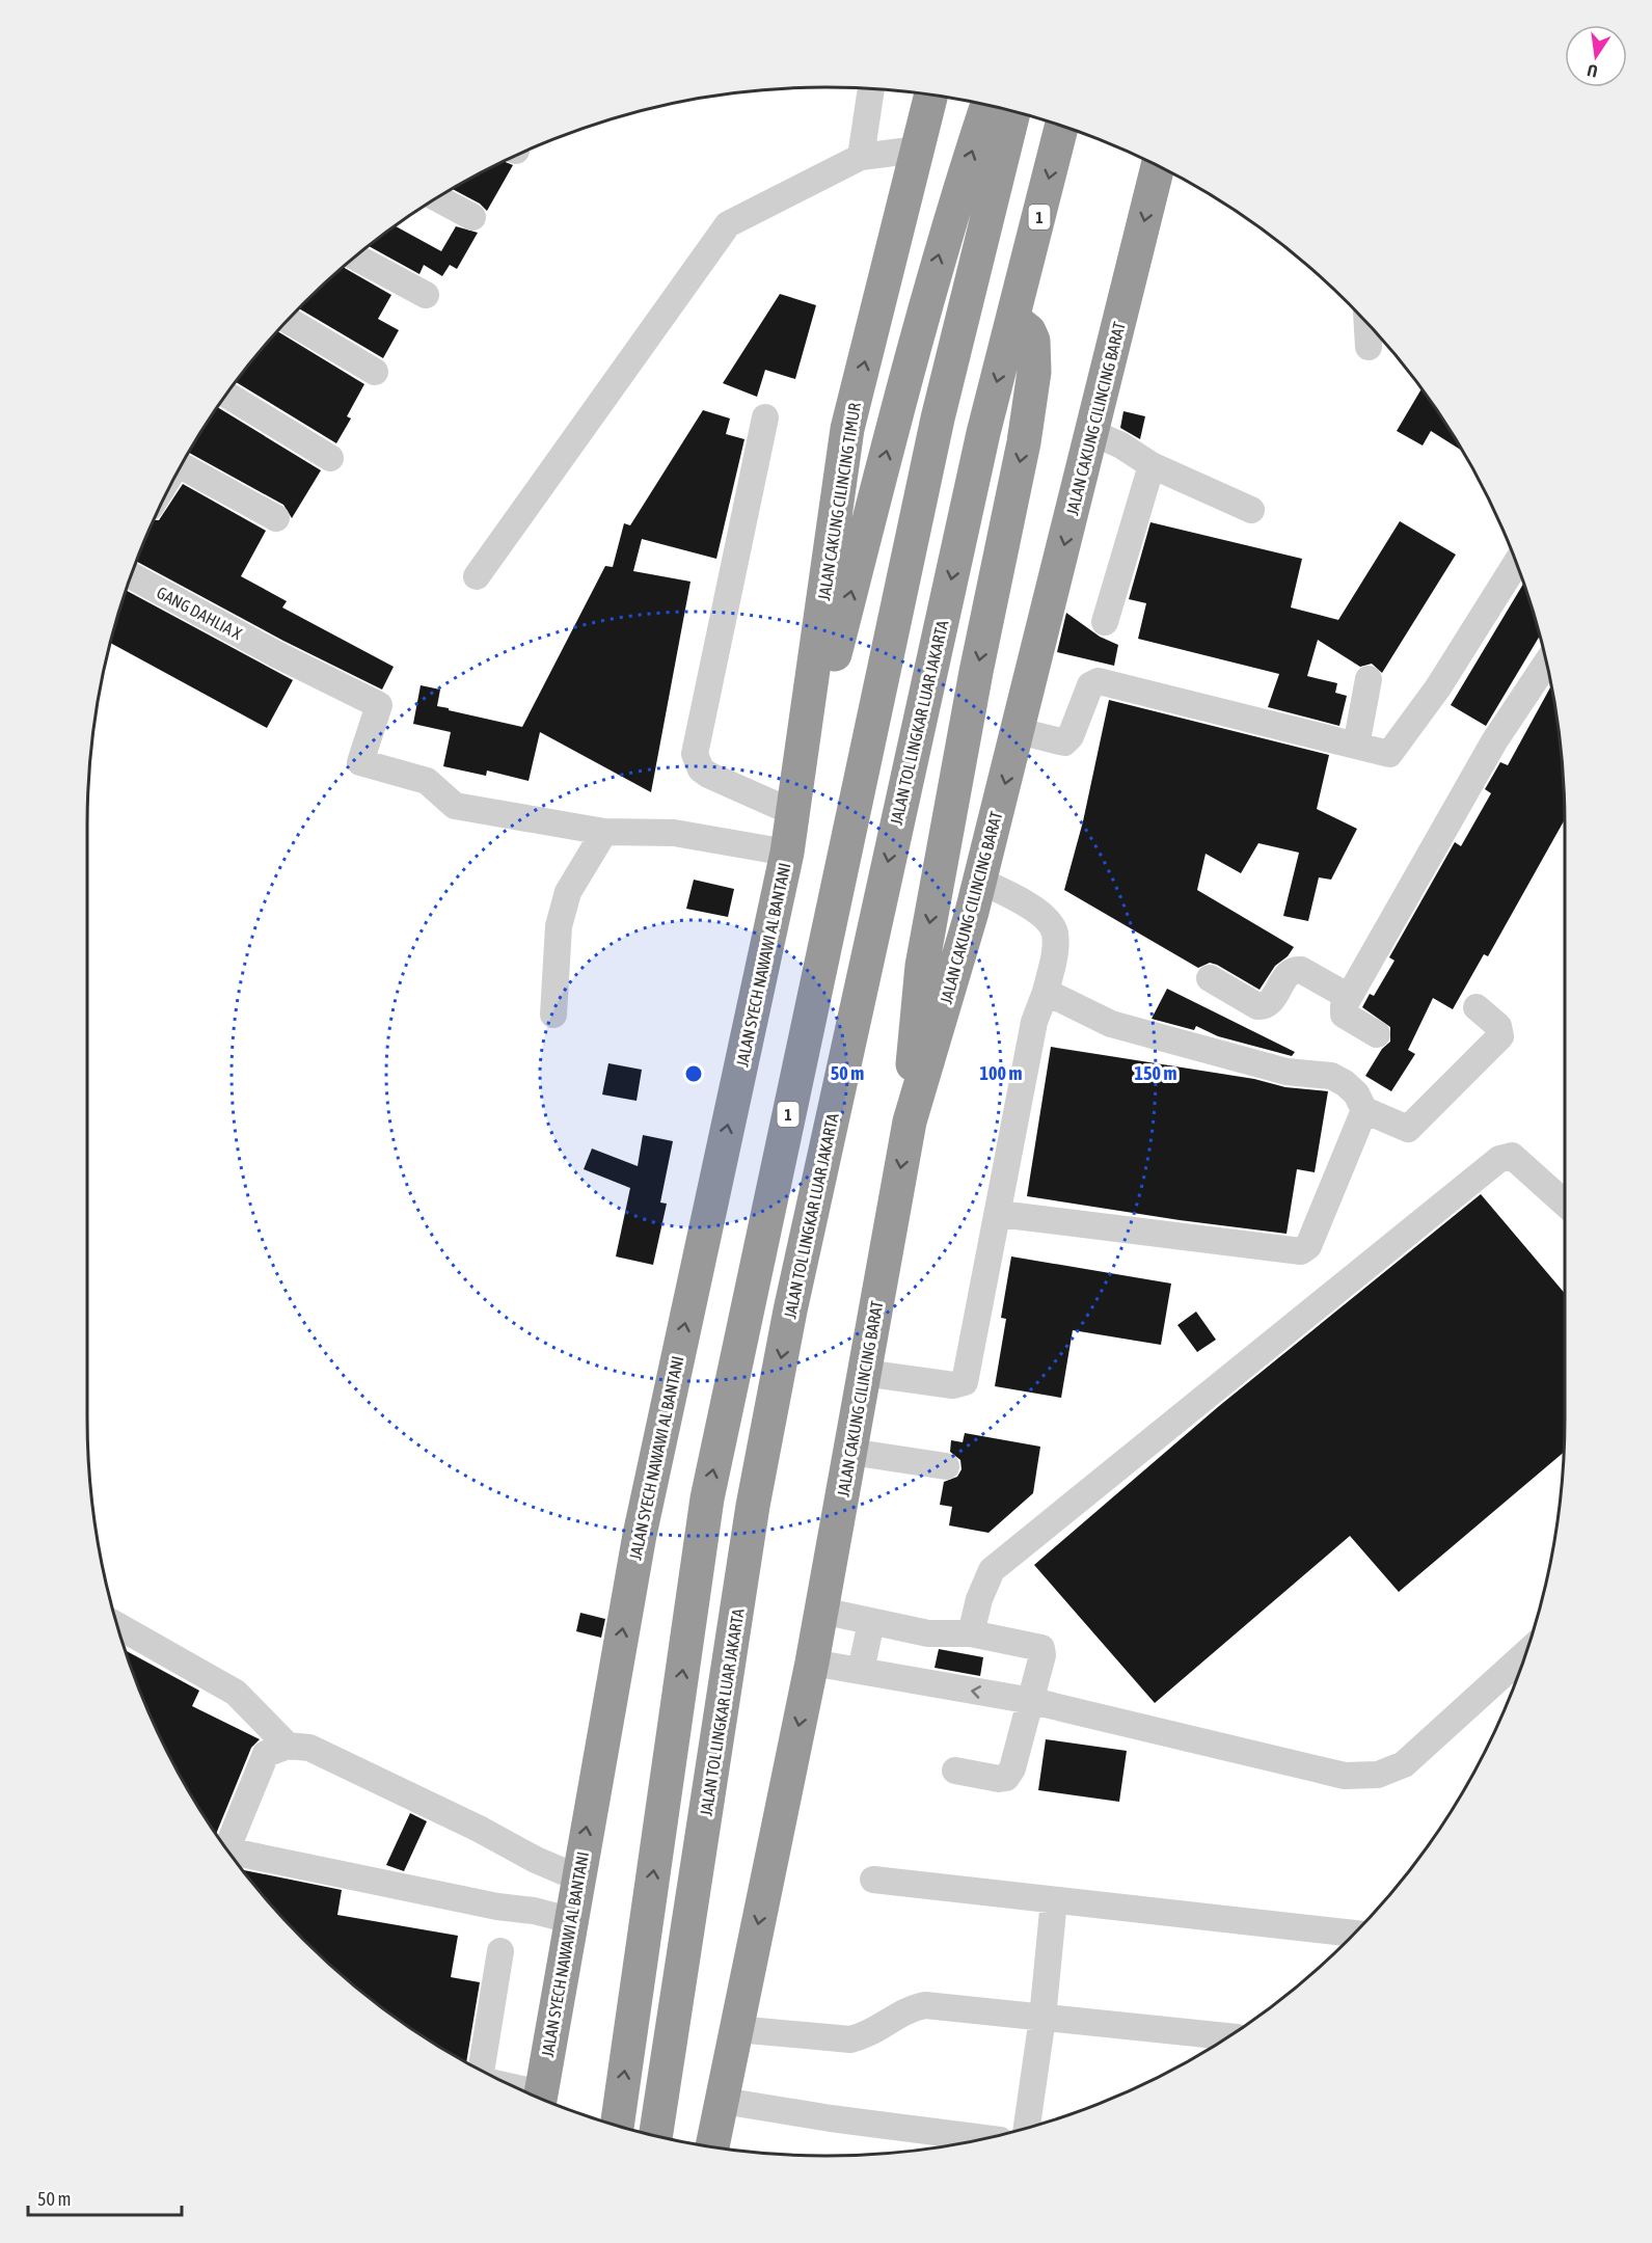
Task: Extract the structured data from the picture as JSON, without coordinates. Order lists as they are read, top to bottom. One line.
{"streets":{"highway":["1","JALAN CAKUNG CILINCING BARAT","JALAN CAKUNG CILINCING TIMUR","JALAN TOL LINGKAR LUAR JAKARTA","JALAN SYECH NAWAWI AL BANTANI"],"street":["GANG DAHLIA X"]},"crossings":[["JALAN CAKUNG CILINCING TIMUR","JALAN SYECH NAWAWI AL BANTANI"]],"scale_bar":"50 m","north":"bottom","rings":["50 m","100 m","150 m"]}
